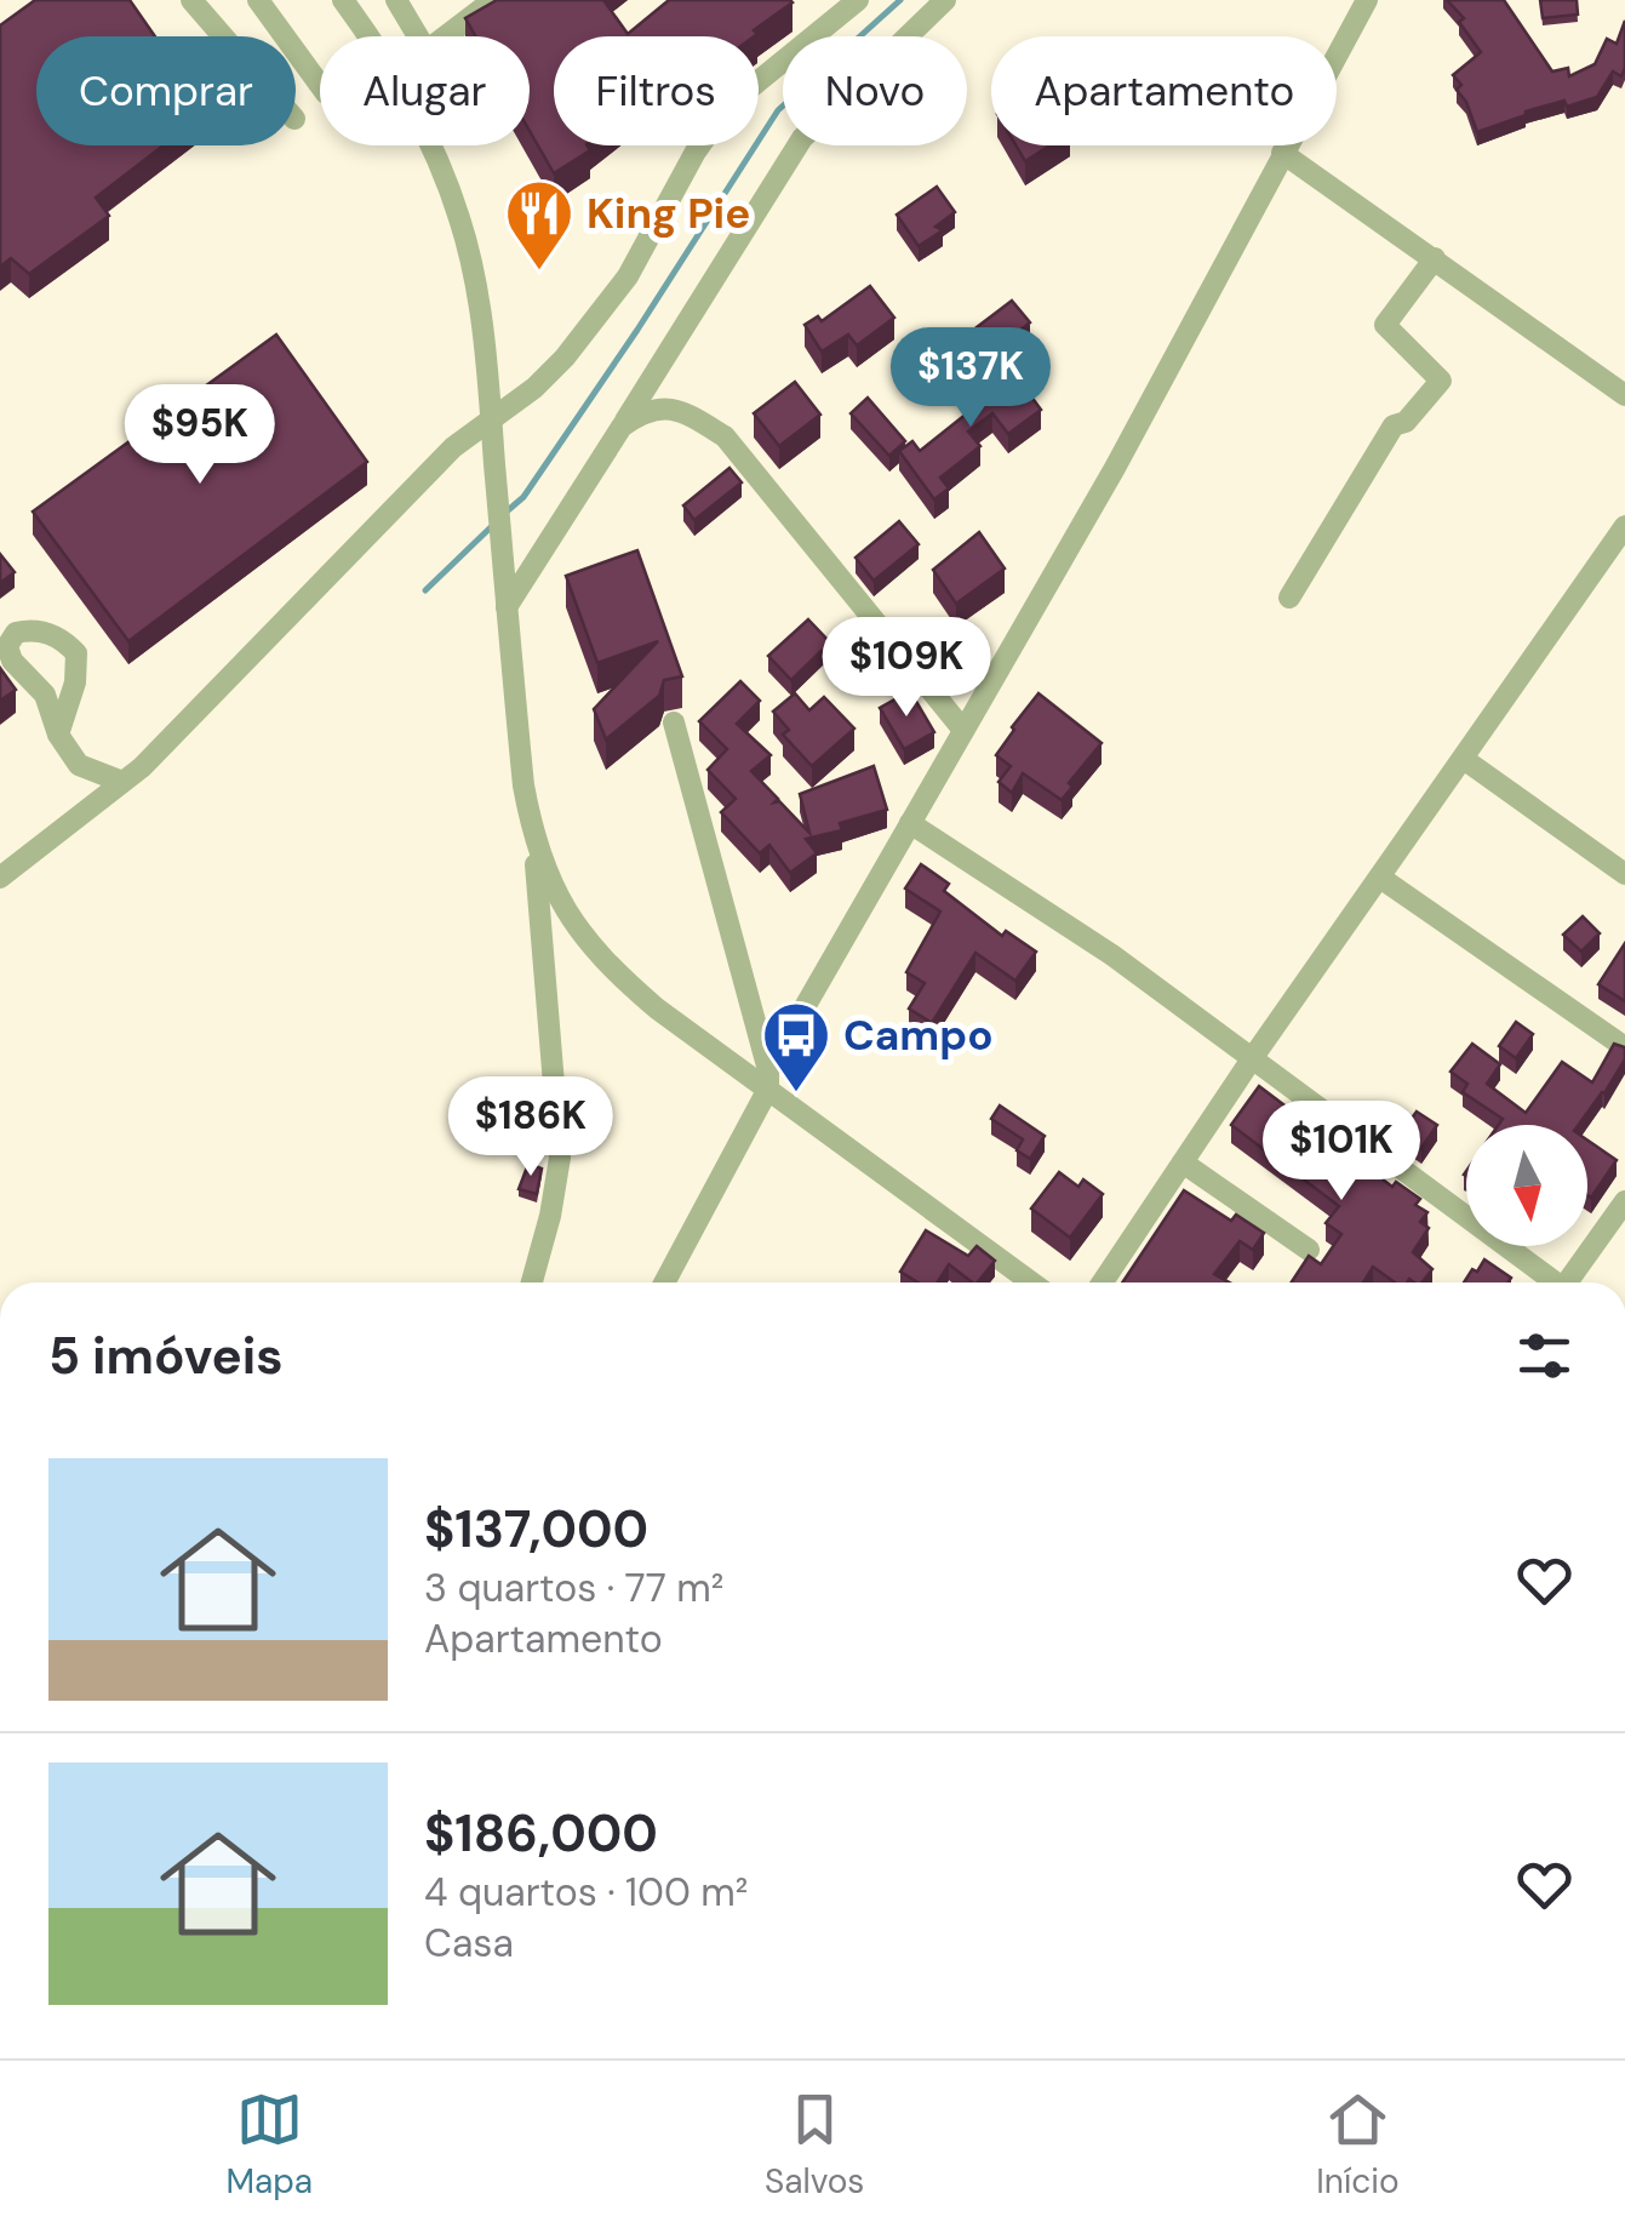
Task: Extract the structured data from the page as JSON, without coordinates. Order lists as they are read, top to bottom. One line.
{"places":{"restaurant":["King Pie"],"bus stop":["Campo"]},"north":"bottom","page":{"chip":["Comprar","Alugar","Filtros","Novo","Apartamento"],"price":["$137K","$95K","$109K","$186K","$101K"],"heading":"5 imóveis","list":[{"name":"$137,000","note":"3 quartos · 77 m² · Apartamento"},{"name":"$186,000","note":"4 quartos · 100 m² · Casa"}],"tabs":["Mapa","Salvos","Início"]}}
